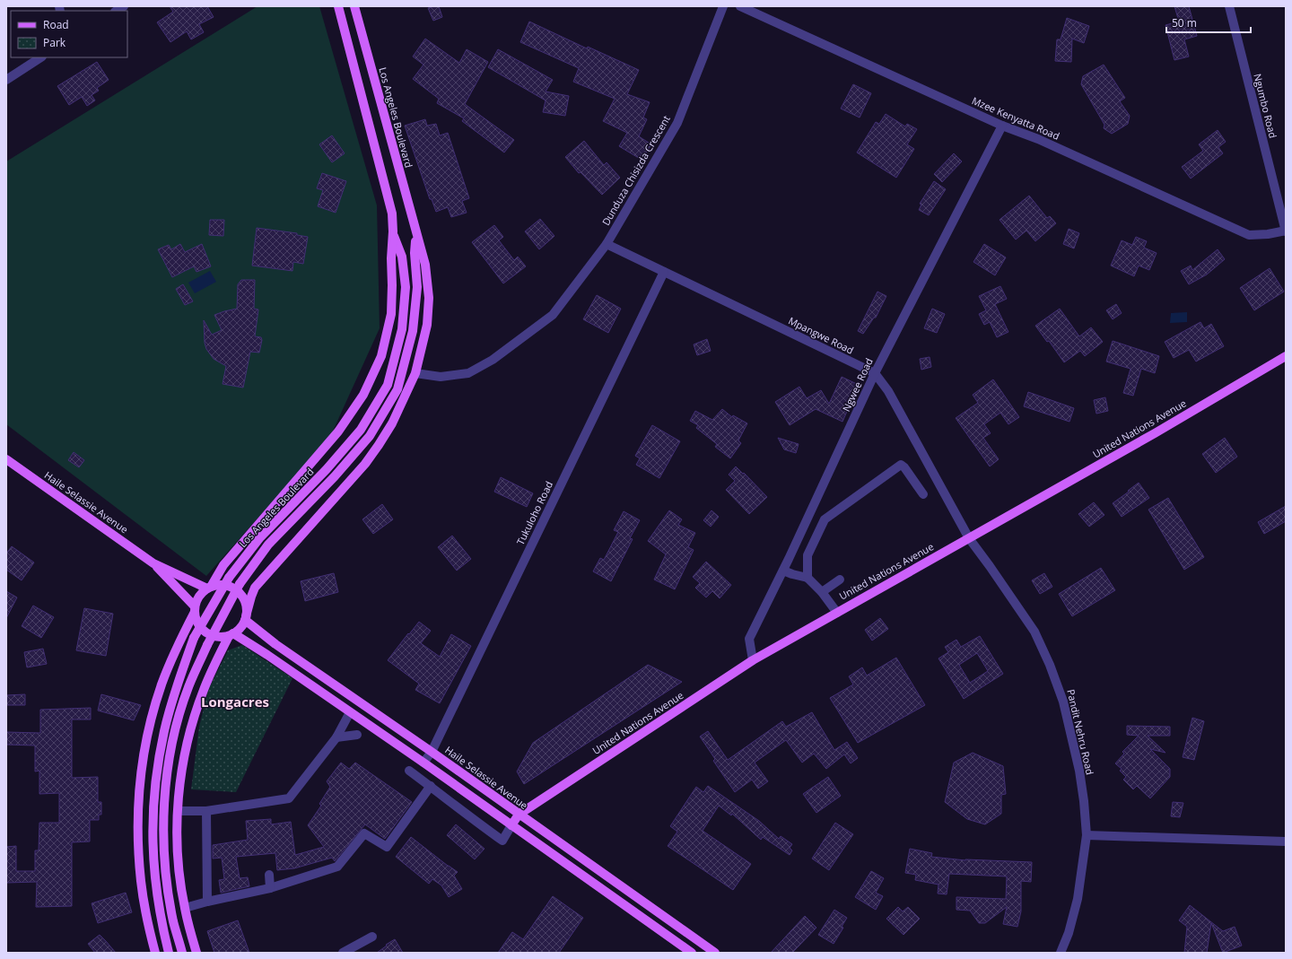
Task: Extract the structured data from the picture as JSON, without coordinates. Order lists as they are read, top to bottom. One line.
{"streets":{"main road":["Los Angeles Boulevard","United Nations Avenue","Haile Selassie Avenue"],"street":["Ngumbo Road","Mzee Kenyatta Road","Dunduza Chisizda Crescent","Mpangwe Road","Ngwee Road","Tukuloho Road","Pandit Nehru Road"]},"crossings":[["Ngumbo Road","Mzee Kenyatta Road"],["Los Angeles Boulevard","Dunduza Chisizda Crescent"],["Los Angeles Boulevard","Haile Selassie Avenue"],["Mzee Kenyatta Road","Ngwee Road"],["Dunduza Chisizda Crescent","Mpangwe Road"],["Mpangwe Road","Ngwee Road"],["Mpangwe Road","United Nations Avenue"],["Mpangwe Road","Tukuloho Road"],["Mpangwe Road","Pandit Nehru Road"],["Ngwee Road","United Nations Avenue"],["United Nations Avenue","Haile Selassie Avenue"],["United Nations Avenue","Pandit Nehru Road"],["Haile Selassie Avenue","Tukuloho Road"]],"districts":["Longacres"],"legend":["Road","Park"],"scale_bar":"50 m"}
